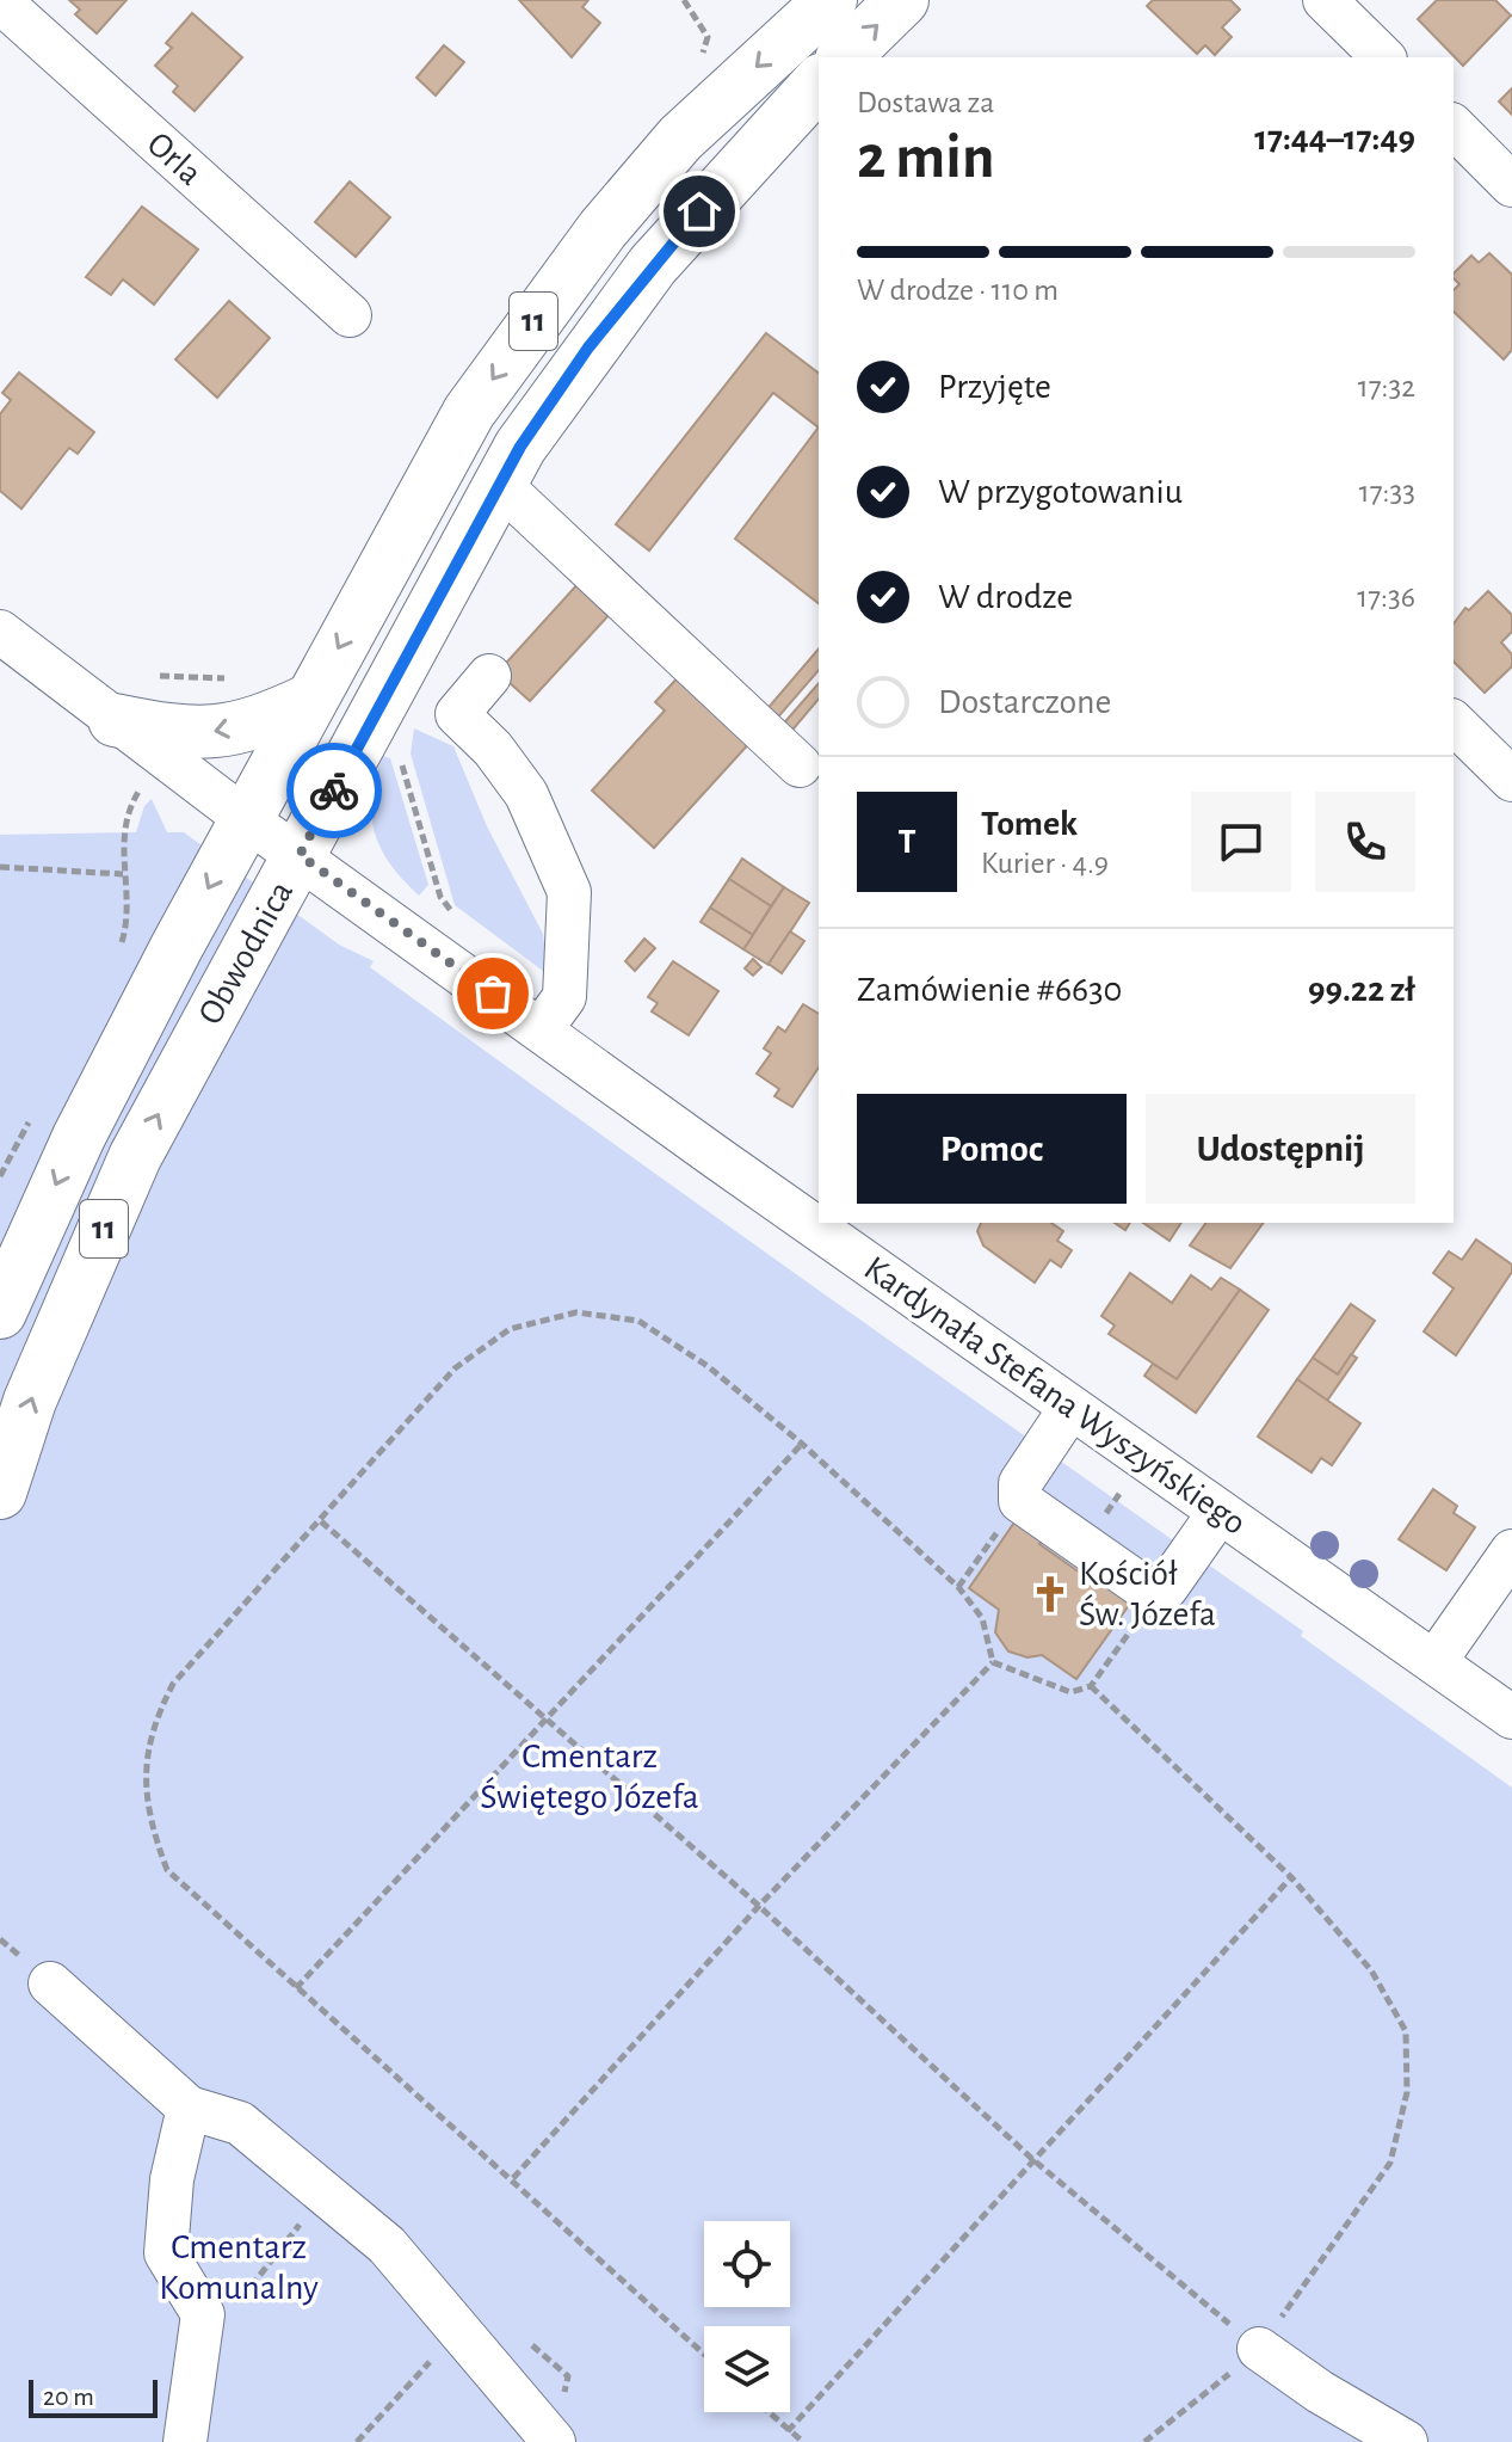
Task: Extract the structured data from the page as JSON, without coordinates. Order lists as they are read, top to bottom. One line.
{"streets":{"highway":["11","Obwodnica"],"street":["Orla","Kardynała Stefana Wyszyńskiego"]},"crossings":[["Obwodnica","Kardynała Stefana Wyszyńskiego"]],"parks":["Cmentarz Świętego Józefa","Cmentarz Komunalny"],"places":{"church":["Kościół Św. Józefa"]},"scale_bar":"20 m","page":{"heading":["2 min","Dostawa za","17:44–17:49"],"panel":["Tomek","Kurier · 4.9","Zamówienie #6630","99.22 zł"],"bar":"W drodze · 110 m","list":[["Przyjęte","17:32"],["W przygotowaniu","17:33"],["W drodze","17:36"],"Dostarczone"],"round":"T","buttons":["Pomoc","Udostępnij"],"scale":"20 m"}}
